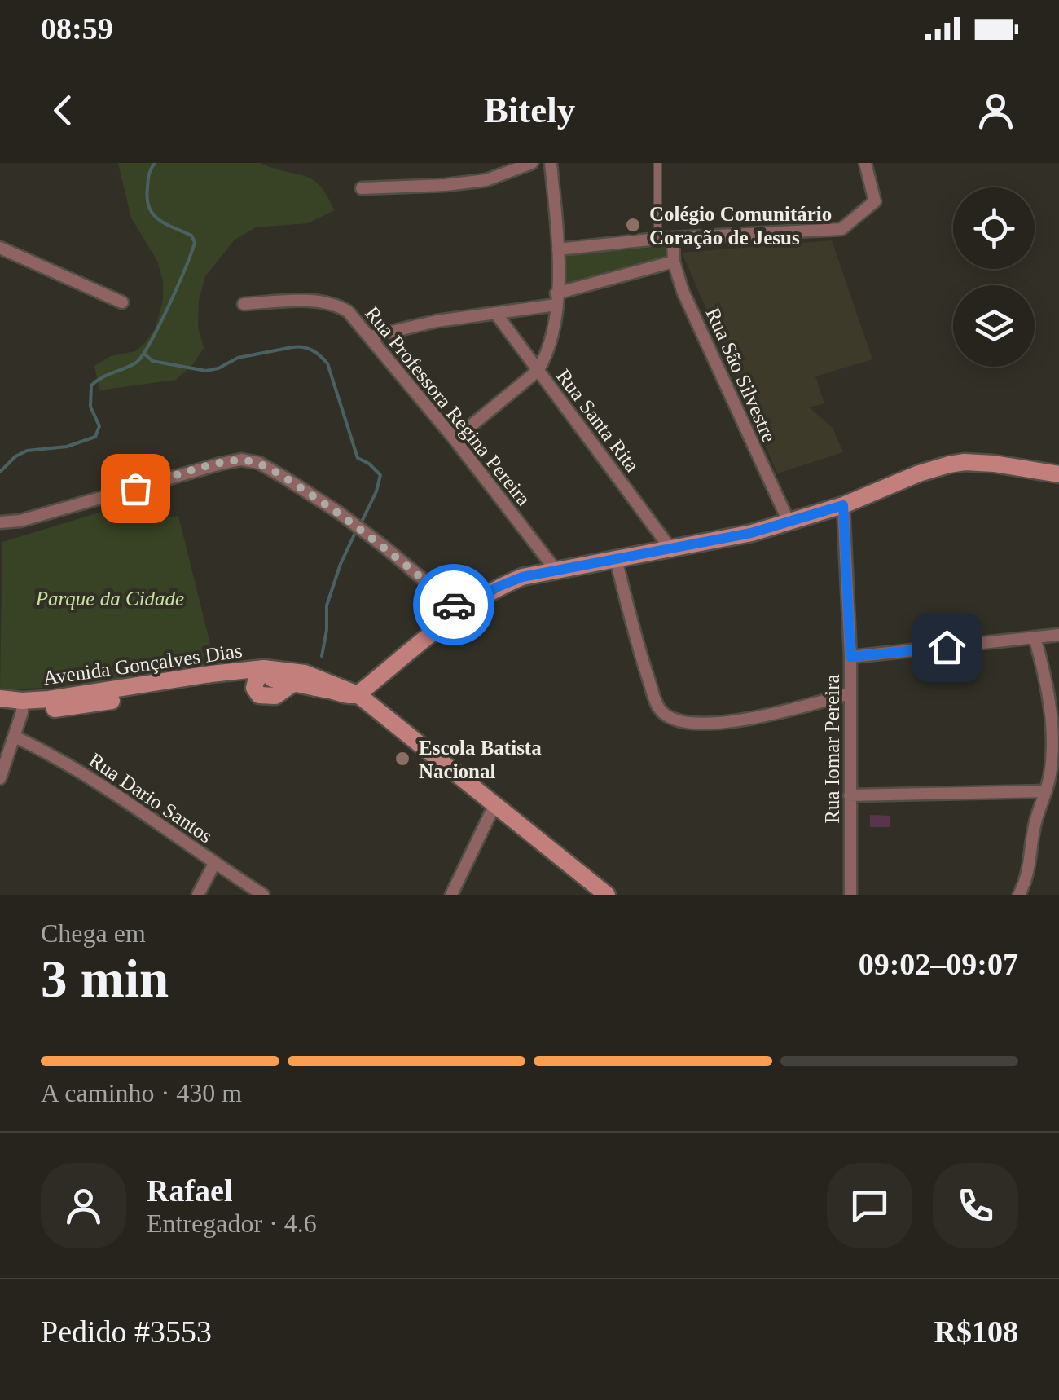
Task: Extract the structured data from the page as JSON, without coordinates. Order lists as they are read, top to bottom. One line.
{"streets":{"main road":["Avenida Gonçalves Dias"],"street":["Rua São Silvestre","Rua Professora Regina Pereira","Rua Santa Rita","Rua Iomar Pereira","Rua Dario Santos"]},"parks":["Parque da Cidade"],"places":["Colégio Comunitário Coração de Jesus","Escola Batista Nacional"],"page":{"status":"08:59","header":"Bitely","heading":["3 min","Chega em","09:02–09:07"],"panel":["Rafael","Entregador · 4.6","Pedido #3553","R$108"],"bar":"A caminho · 430 m"}}
